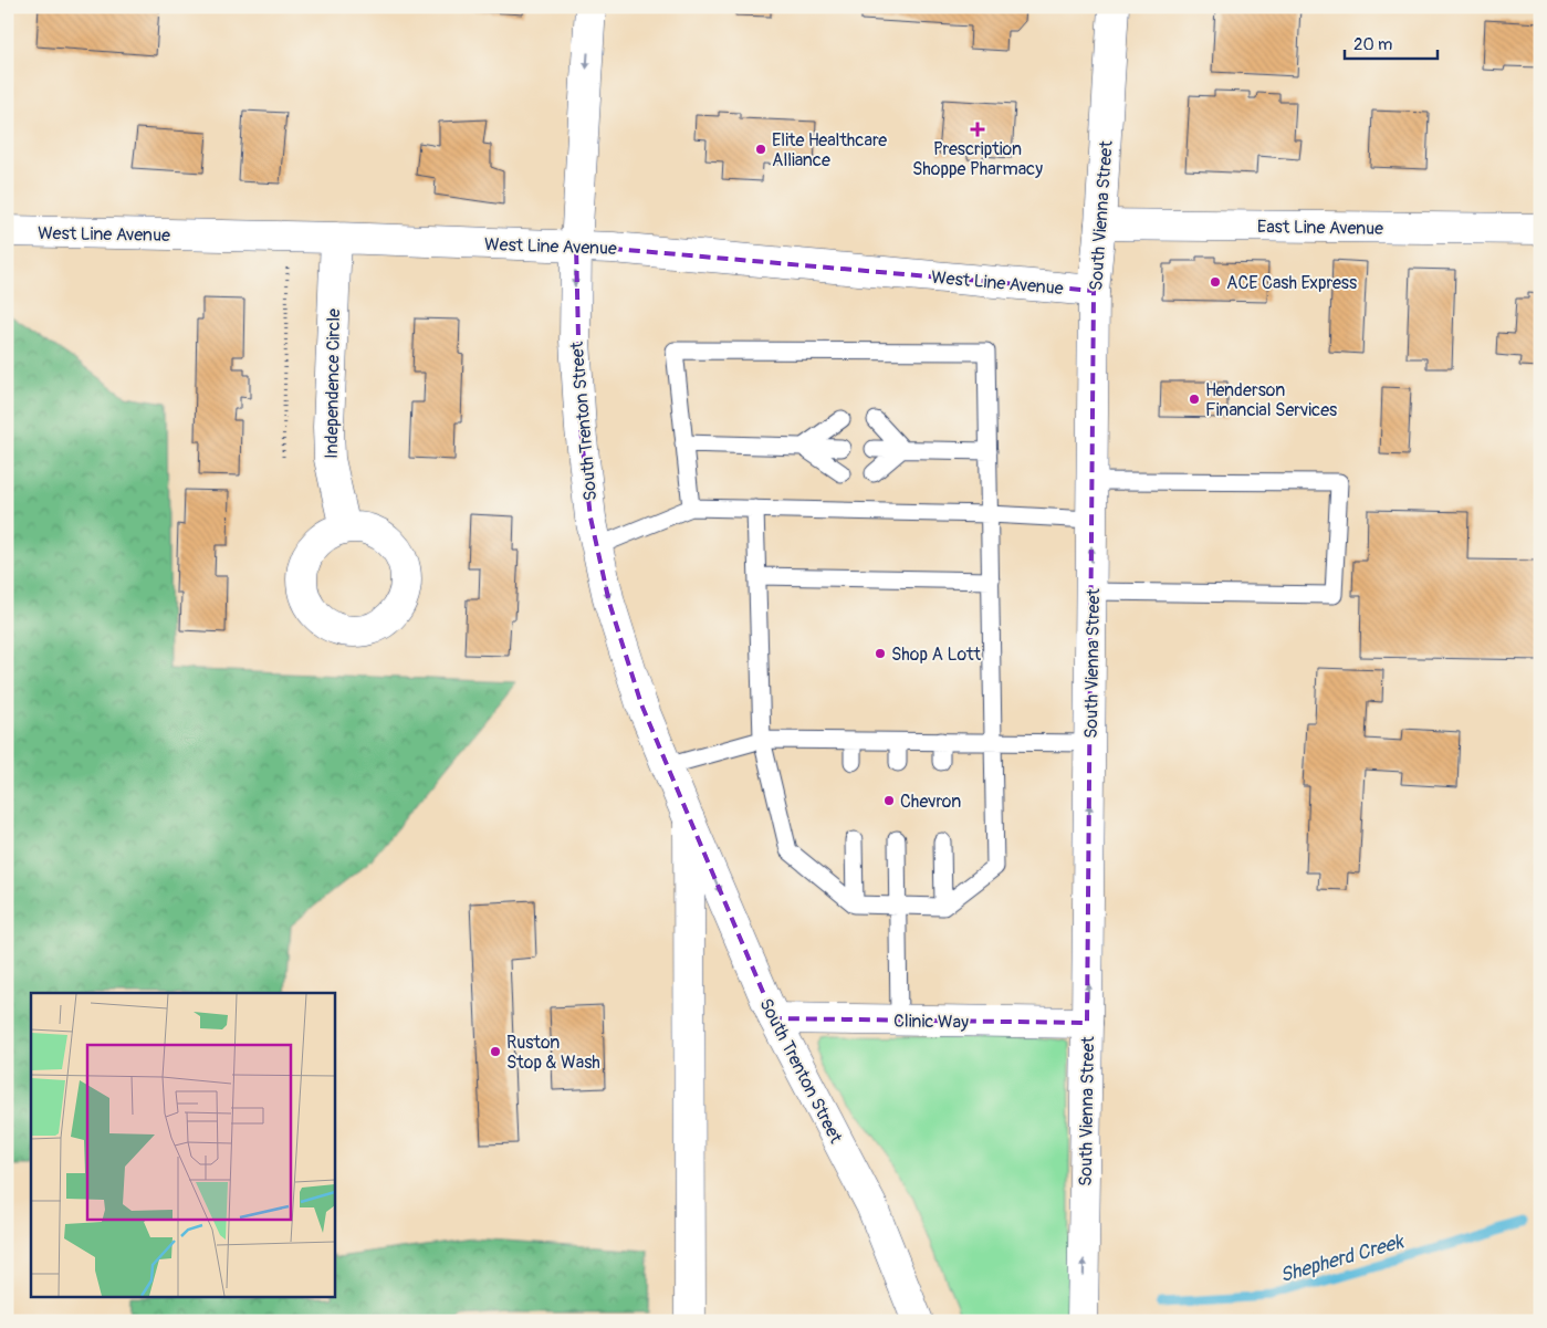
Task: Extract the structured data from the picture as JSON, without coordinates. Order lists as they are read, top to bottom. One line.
{"streets":{"main road":["South Vienna Street","East Line Avenue","West Line Avenue","Independence Circle","South Trenton Street","Clinic Way"]},"crossings":[["South Vienna Street","East Line Avenue"],["South Vienna Street","West Line Avenue"],["South Vienna Street","Clinic Way"],["West Line Avenue","Independence Circle"],["West Line Avenue","South Trenton Street"],["South Trenton Street","Clinic Way"]],"one_way":["South Vienna Street","South Trenton Street"],"water":["Shepherd Creek"],"places":{"health":["Prescription Shoppe Pharmacy"],"other":["Elite Healthcare Alliance","ACE Cash Express","Henderson Financial Services","Shop A Lott","Chevron","Ruston Stop & Wash"]},"scale_bar":"20 m"}
